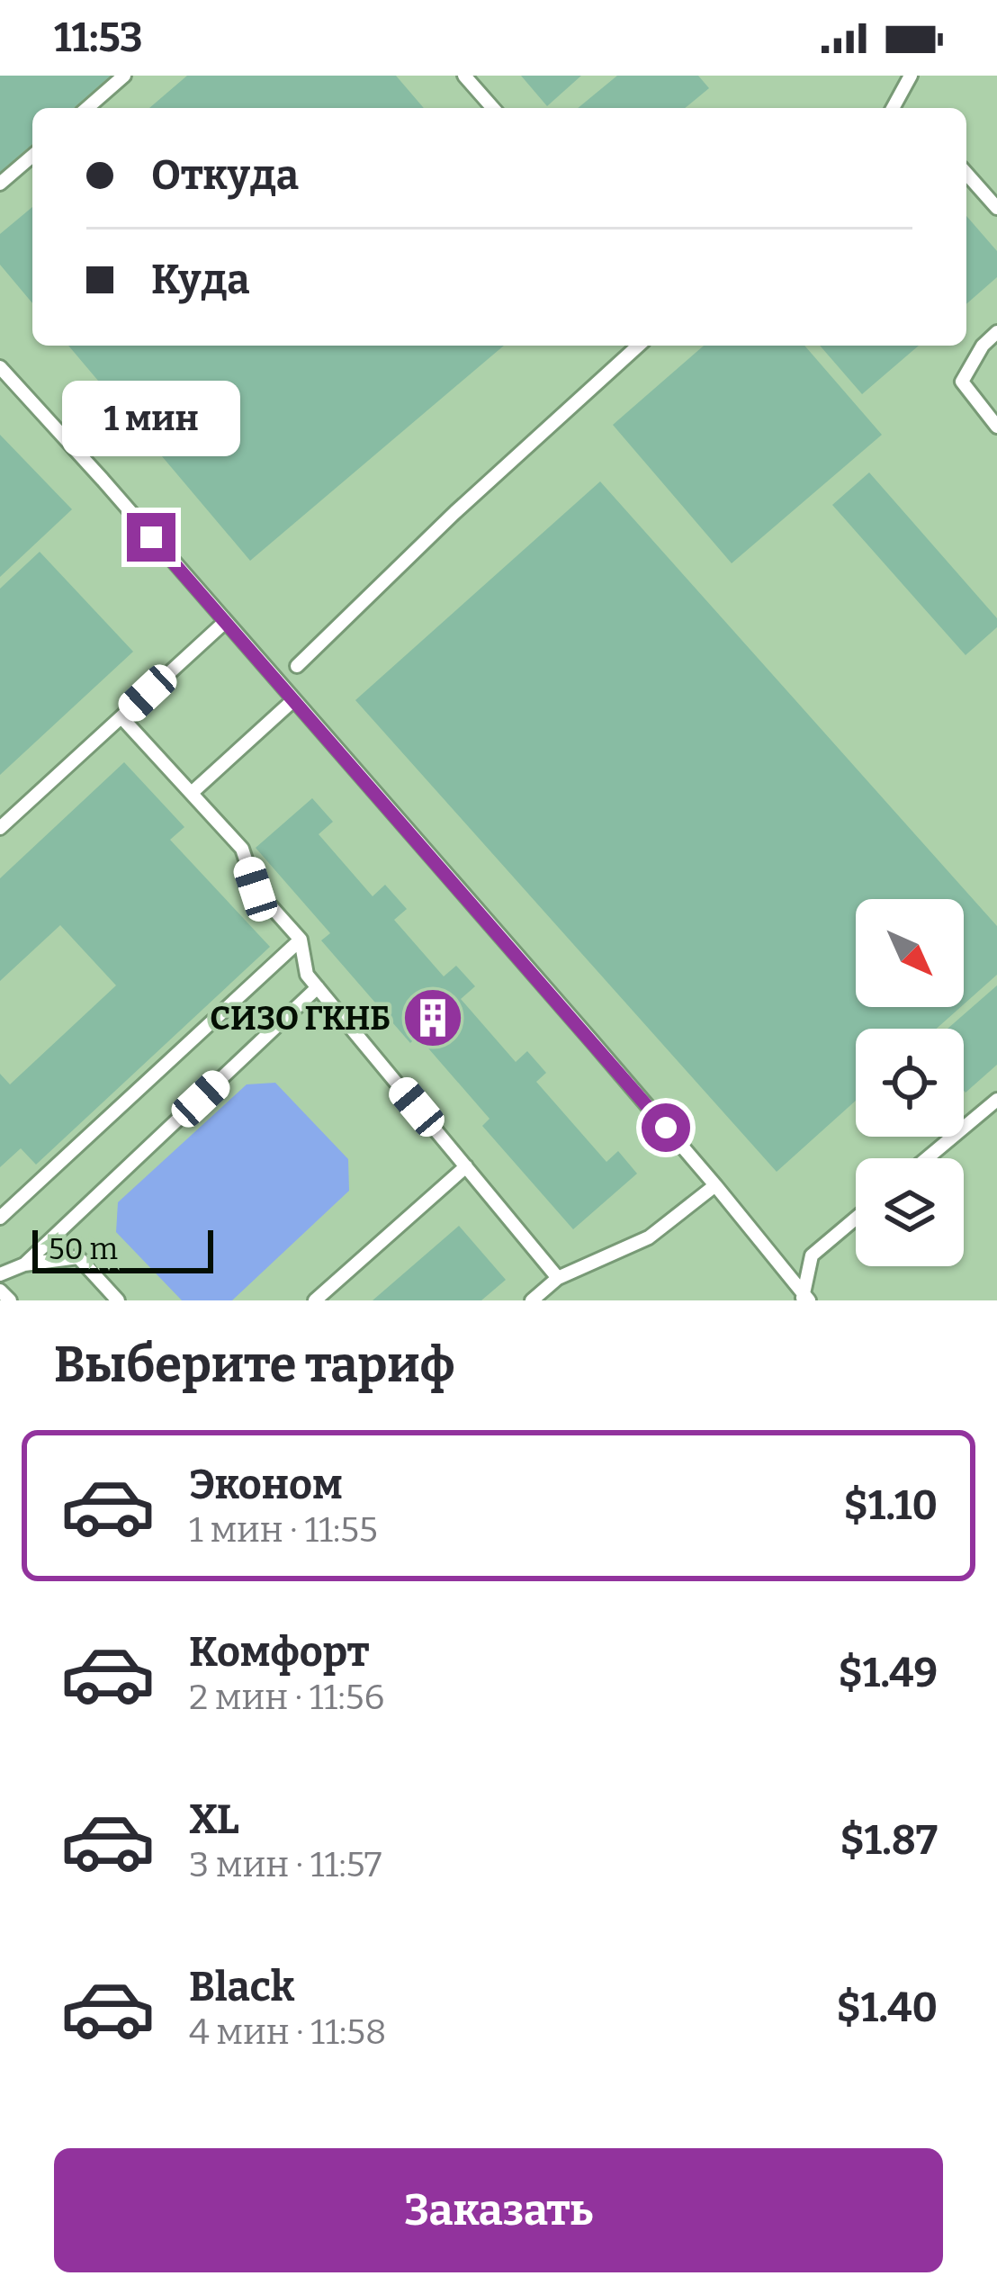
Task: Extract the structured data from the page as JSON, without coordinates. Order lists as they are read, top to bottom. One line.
{"places":{"building":["СИЗО ГКНБ"]},"scale_bar":"50 m","north":"bottom right","page":{"status":"11:53","banner":["Откуда","Куда"],"bubble":"1 мин","scale":"50 m","heading":"Выберите тариф","list":[{"name":"Эконом","note":"1 мин · 11:55","value":"$1.10"},{"name":"Комфорт","note":"2 мин · 11:56","value":"$1.49"},{"name":"XL","note":"3 мин · 11:57","value":"$1.87"},{"name":"Black","note":"4 мин · 11:58","value":"$1.40"}],"buttons":"Заказать"}}
